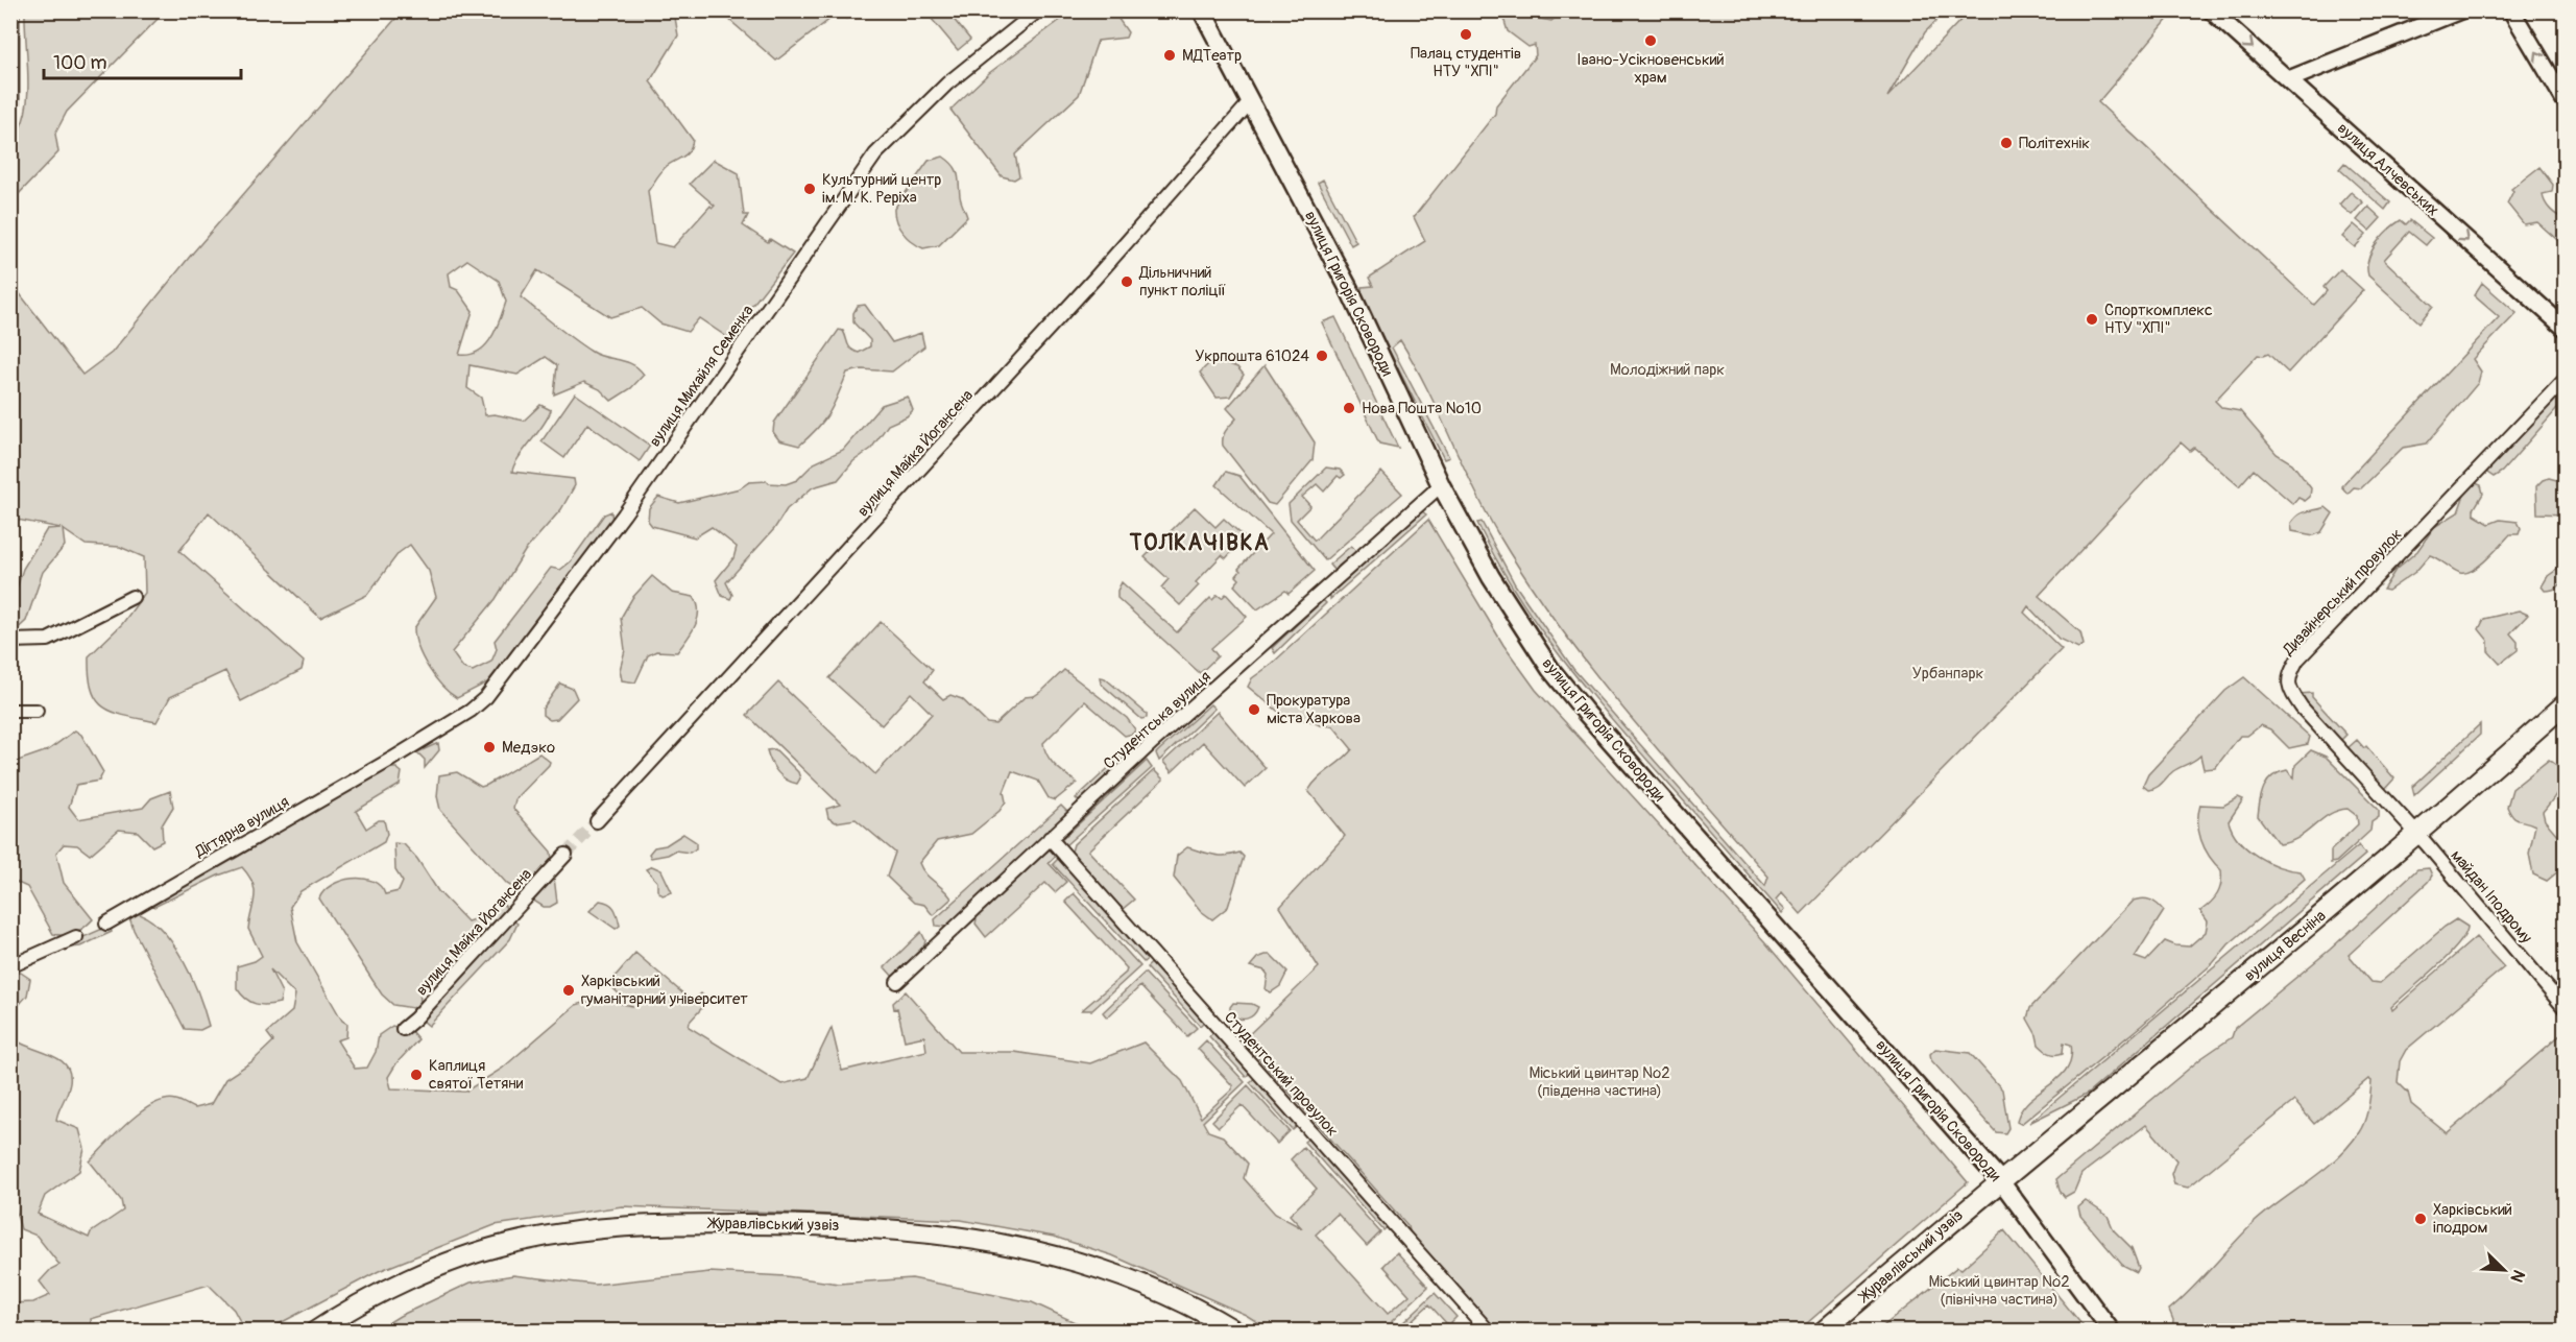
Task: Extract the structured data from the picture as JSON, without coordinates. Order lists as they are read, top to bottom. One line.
{"streets":{"main road":["вулиця Григорія Сковороди","вулиця Весніна","Журавлівський узвіз"],"street":["вулиця Алчевських","вулиця Михайля Семенка","вулиця Майка Йогансена","Дизайнерський провулок","Студентська вулиця","Дігтярна вулиця","майдан Іподрому","Студентський провулок"]},"crossings":[["вулиця Григорія Сковороди","вулиця Майка Йогансена"],["вулиця Григорія Сковороди","Студентська вулиця"],["вулиця Григорія Сковороди","вулиця Весніна"],["вулиця Григорія Сковороди","Журавлівський узвіз"],["вулиця Михайля Семенка","Дігтярна вулиця"],["Дизайнерський провулок","майдан Іподрому"],["Дизайнерський провулок","вулиця Весніна"],["Студентська вулиця","Студентський провулок"],["майдан Іподрому","вулиця Весніна"],["вулиця Весніна","Журавлівський узвіз"]],"one_way":["вулиця Алчевських"],"districts":["ТОЛКАЧІВКА"],"parks":["Молодіжний парк","Урбанпарк","Міський цвинтар №2 (південна частина)","Міський цвинтар №2 (північна частина)"],"places":["Палац студентів НТУ \"ХПІ\"","Івано-Усікновенський храм","МДТеатр","Політехнік","Культурний центр ім. М. К. Реріха","Дільничний пункт поліції","Спорткомплекс НТУ \"ХПІ\"","Укрпошта 61024","Нова Пошта №10","Прокуратура міста Харкова","Медэко","Харківський гуманітарний університет","Каплиця святої Тетяни","Харківський іподром"],"scale_bar":"100 m","north":"bottom right"}
